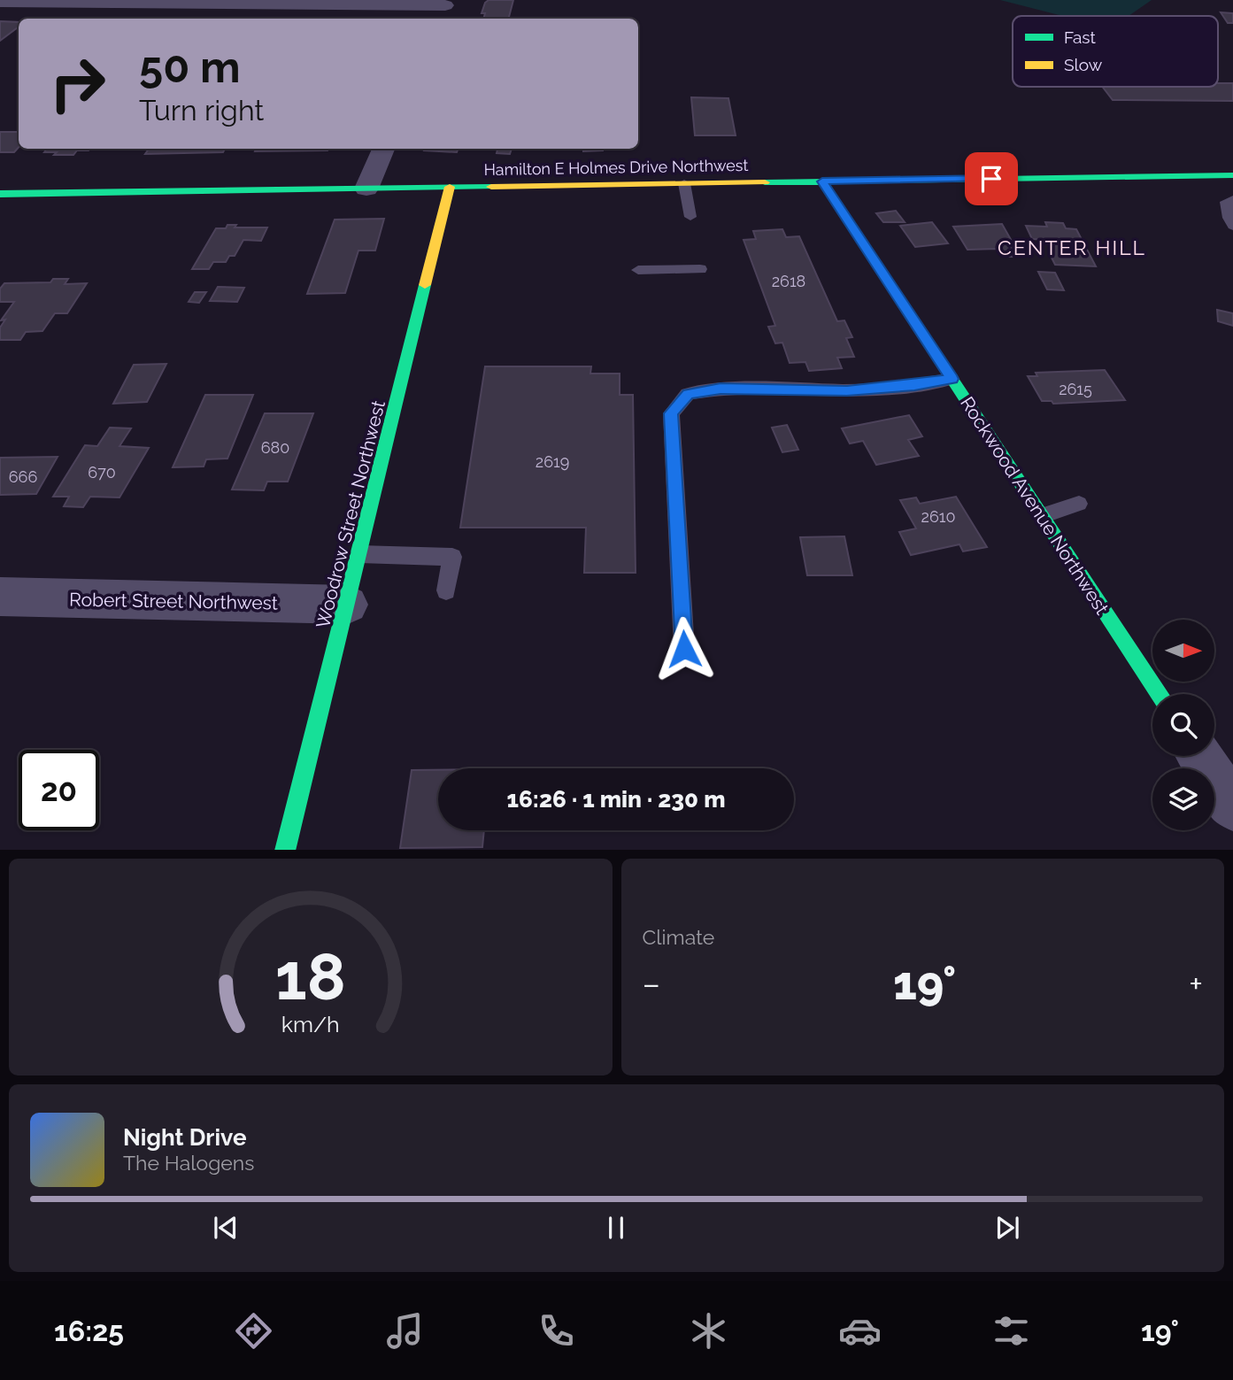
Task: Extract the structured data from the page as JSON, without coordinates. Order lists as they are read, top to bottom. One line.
{"streets":{"main road":["Hamilton E Holmes Drive Northwest","Rockwood Avenue Northwest","Woodrow Street Northwest"],"street":["Robert Street Northwest"]},"crossings":[["Hamilton E Holmes Drive Northwest","Rockwood Avenue Northwest"],["Hamilton E Holmes Drive Northwest","Woodrow Street Northwest"],["Woodrow Street Northwest","Robert Street Northwest"]],"districts":["CENTER HILL"],"house_numbers":["2618","2615","680","2619","670","666","2610"],"legend":["Fast","Slow"],"north":"right","page":{"turn":["50 m","Turn right"],"limit":"20","trip":"16:26 · 1 min · 230 m","tile":"Climate","heat":["−","19°","+"],"song":["Night Drive","The Halogens"],"tabs":["16:25","19°"],"gauge":["18","km/h"]}}
